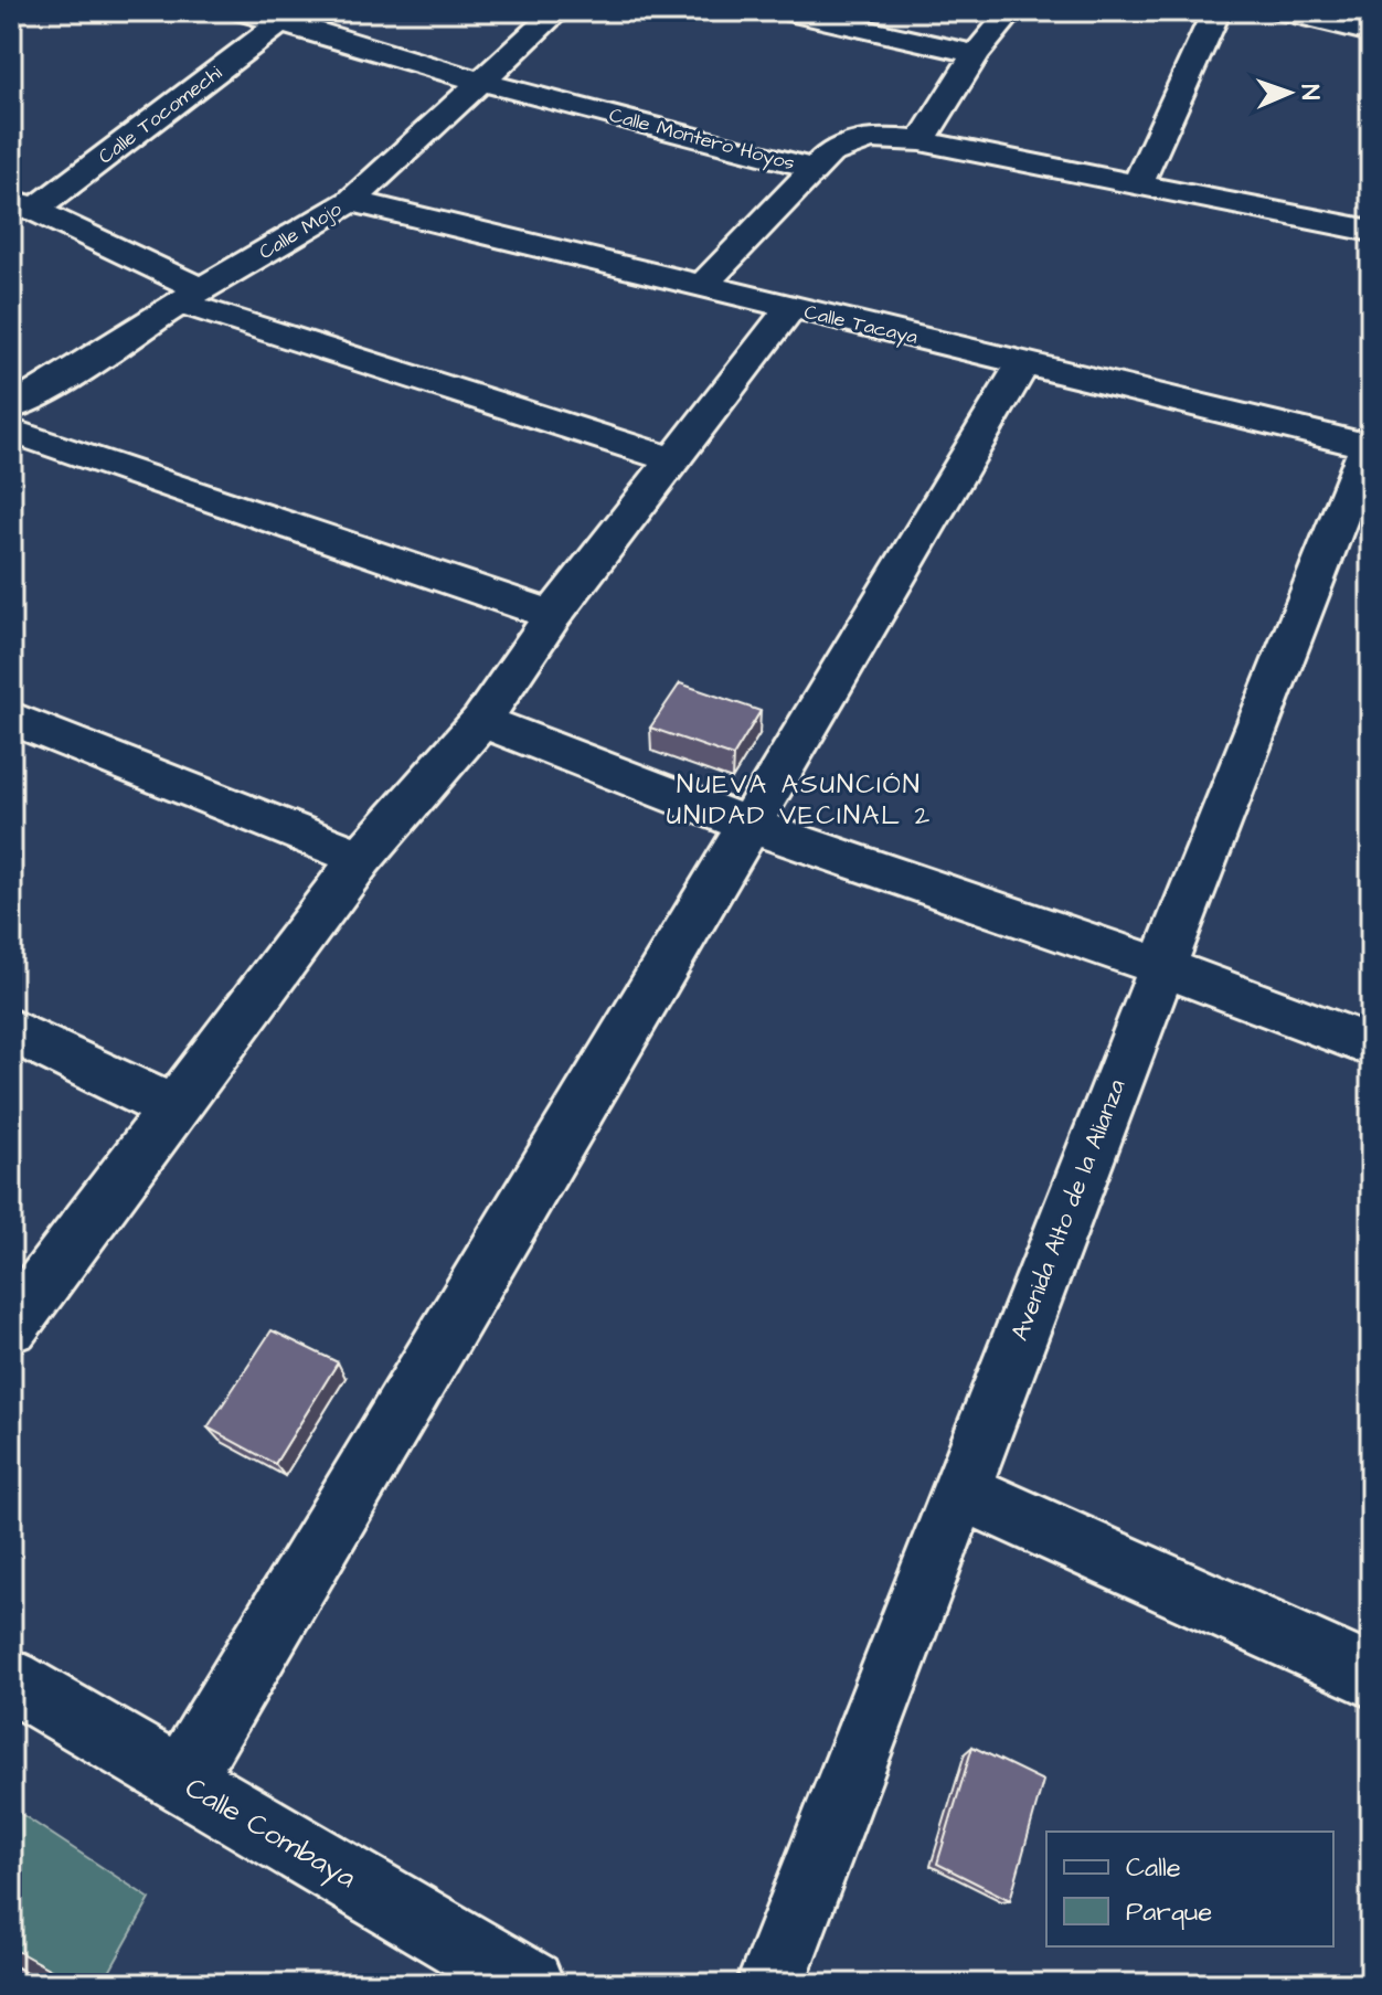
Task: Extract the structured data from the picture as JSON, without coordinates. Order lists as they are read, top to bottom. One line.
{"streets":{"street":["Calle Tocomechi","Calle Montero Hoyos","Calle Mojo","Calle Tacaya","Avenida Alto de la Alianza","Calle Combaya"]},"crossings":[["Calle Tocomechi","Calle Montero Hoyos"],["Calle Montero Hoyos","Calle Mojo"],["Calle Mojo","Calle Tacaya"],["Calle Tacaya","Avenida Alto de la Alianza"]],"districts":["NUEVA ASUNCIÓN UNIDAD VECINAL 2"],"legend":["Calle","Parque"],"north":"right"}
